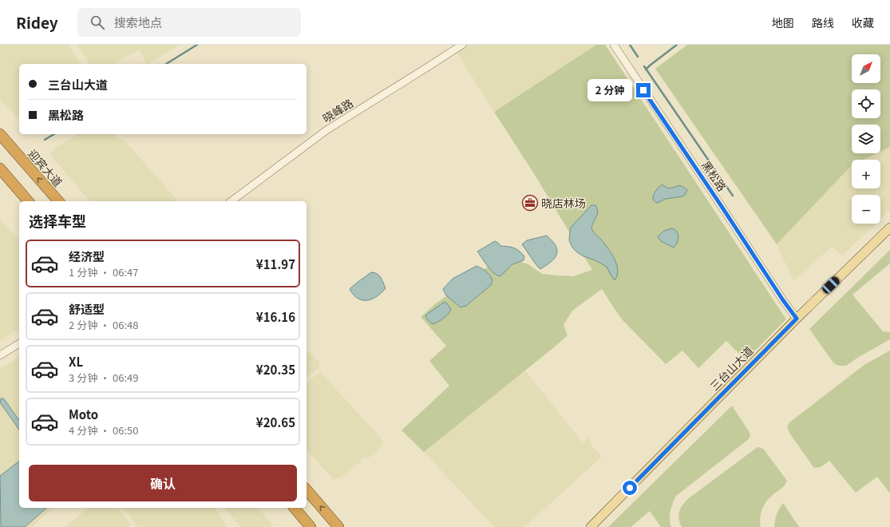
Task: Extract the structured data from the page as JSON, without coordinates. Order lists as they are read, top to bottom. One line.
{"streets":{"highway":["迎宾大道"],"main road":["三台山大道"],"street":["晓峰路","黑松路"]},"crossings":[["黑松路","三台山大道"]],"places":{"office":["晓店林场"]},"north":"top right","page":{"header":"Ridey","search":"搜索地点","nav":["地图","路线","收藏"],"map_buttons":["+","−"],"banner":["三台山大道","黑松路"],"bubble":"2 分钟","heading":"选择车型","list":[{"name":"经济型","note":"1 分钟 · 06:47","value":"¥11.97"},{"name":"舒适型","note":"2 分钟 · 06:48","value":"¥16.16"},{"name":"XL","note":"3 分钟 · 06:49","value":"¥20.35"},{"name":"Moto","note":"4 分钟 · 06:50","value":"¥20.65"}],"buttons":"确认"}}
